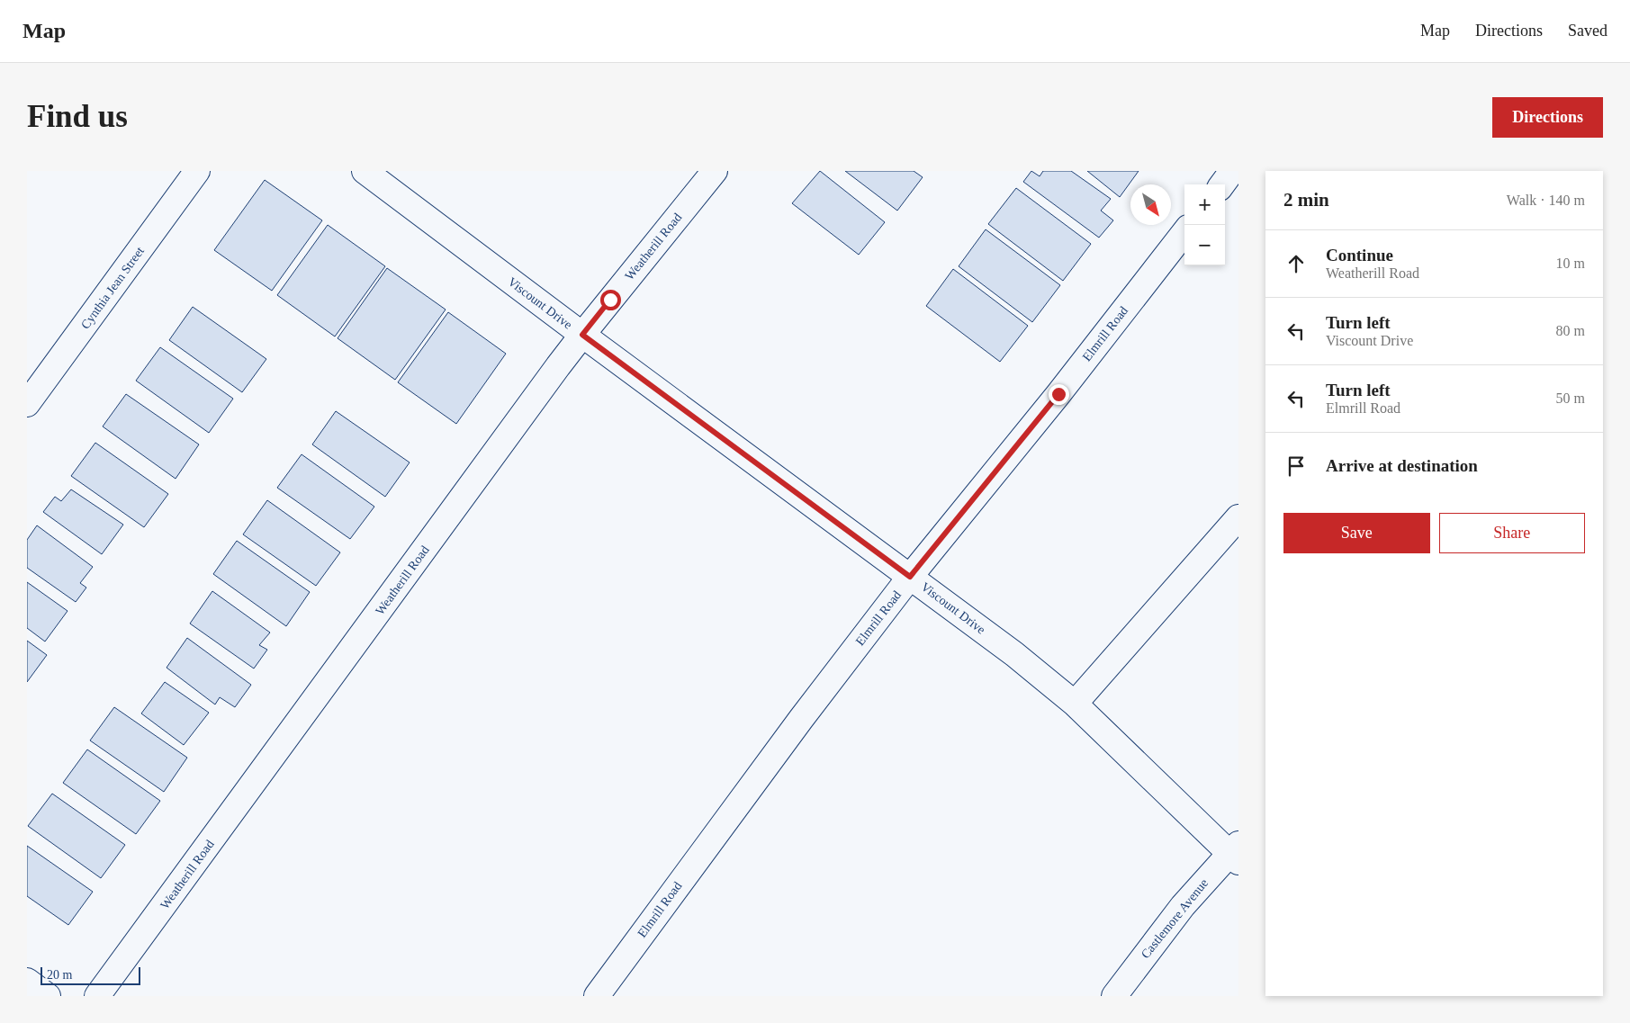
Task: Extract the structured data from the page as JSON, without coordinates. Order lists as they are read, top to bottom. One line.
{"streets":{"street":["Weatherill Road","Cynthia Jean Street","Viscount Drive","Elmrill Road","Castlemore Avenue"]},"crossings":[["Weatherill Road","Viscount Drive"],["Viscount Drive","Elmrill Road"],["Viscount Drive","Castlemore Avenue"]],"scale_bar":"20 m","north":"bottom right","page":{"header":"Map","nav":["Map","Directions","Saved"],"buttons":["Directions",["Save","Share"]],"title":"Find us","heading":["2 min","Walk · 140 m"],"map_buttons":["+","−"],"list":[["Continue","Weatherill Road","10 m"],["Turn left","Viscount Drive","80 m"],["Turn left","Elmrill Road","50 m"],"Arrive at destination"],"scale":"20 m"}}
